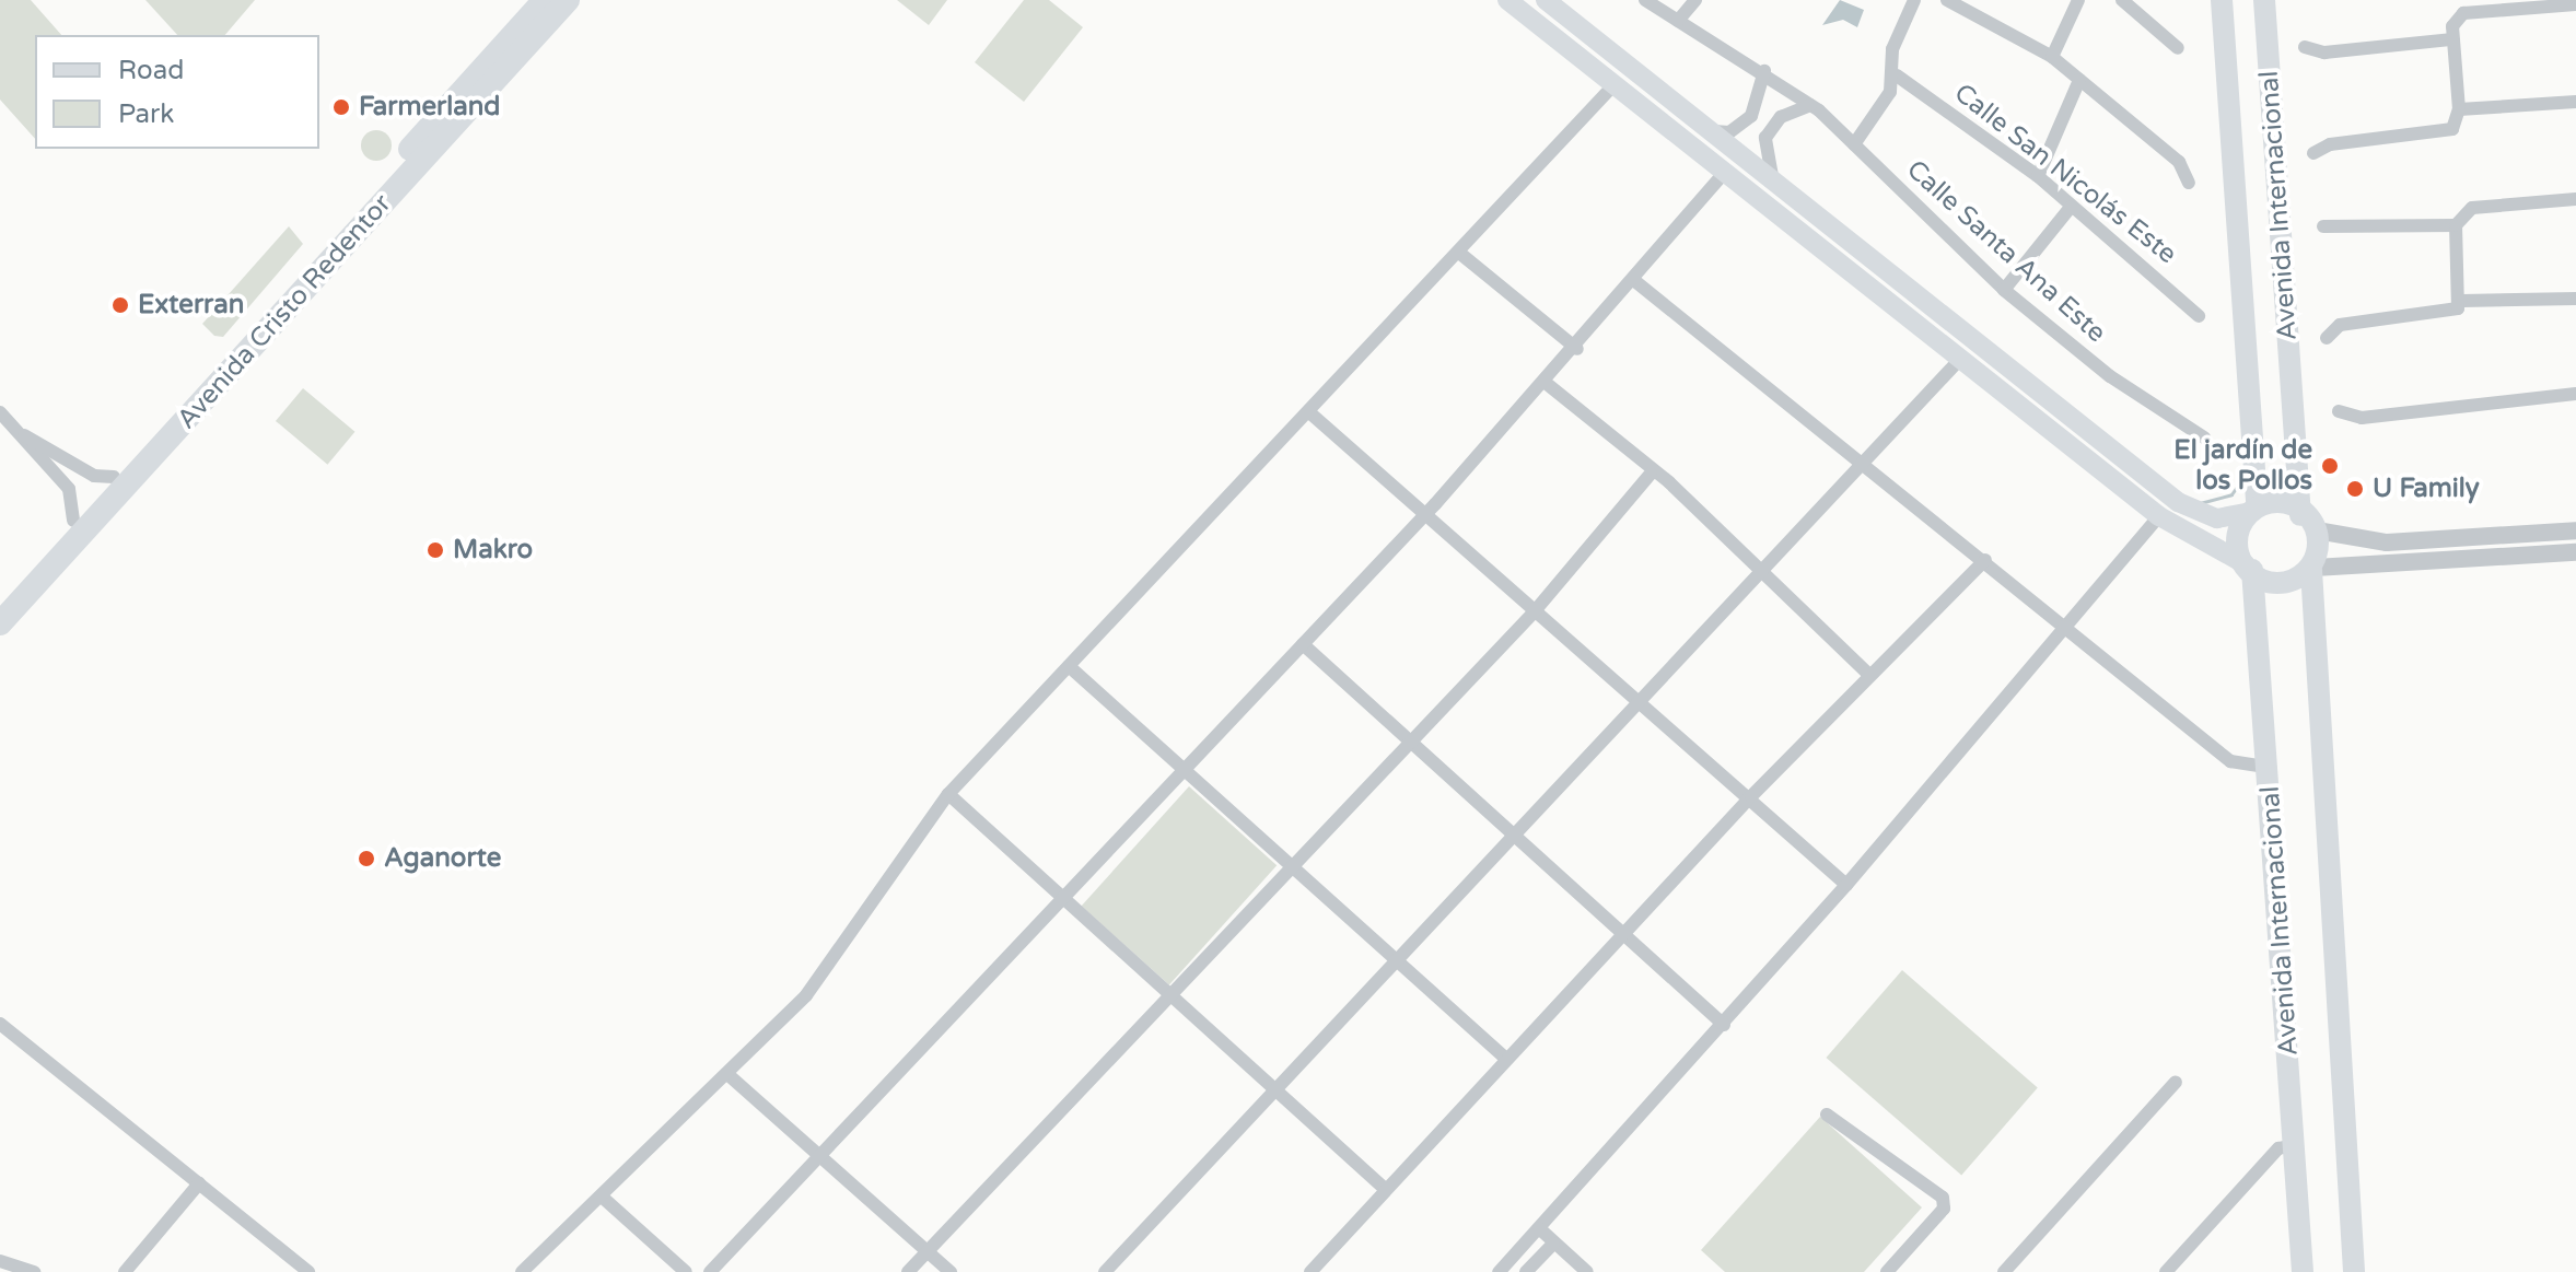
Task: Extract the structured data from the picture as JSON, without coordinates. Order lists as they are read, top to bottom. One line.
{"streets":{"highway":["Avenida Cristo Redentor"],"main road":["Avenida Internacional"],"street":["Calle San Nicolás Este","Calle Santa Ana Este"]},"places":["Farmerland","Exterran","El jardín de los Pollos","U Family","Makro","Aganorte"],"legend":["Road","Park"]}
